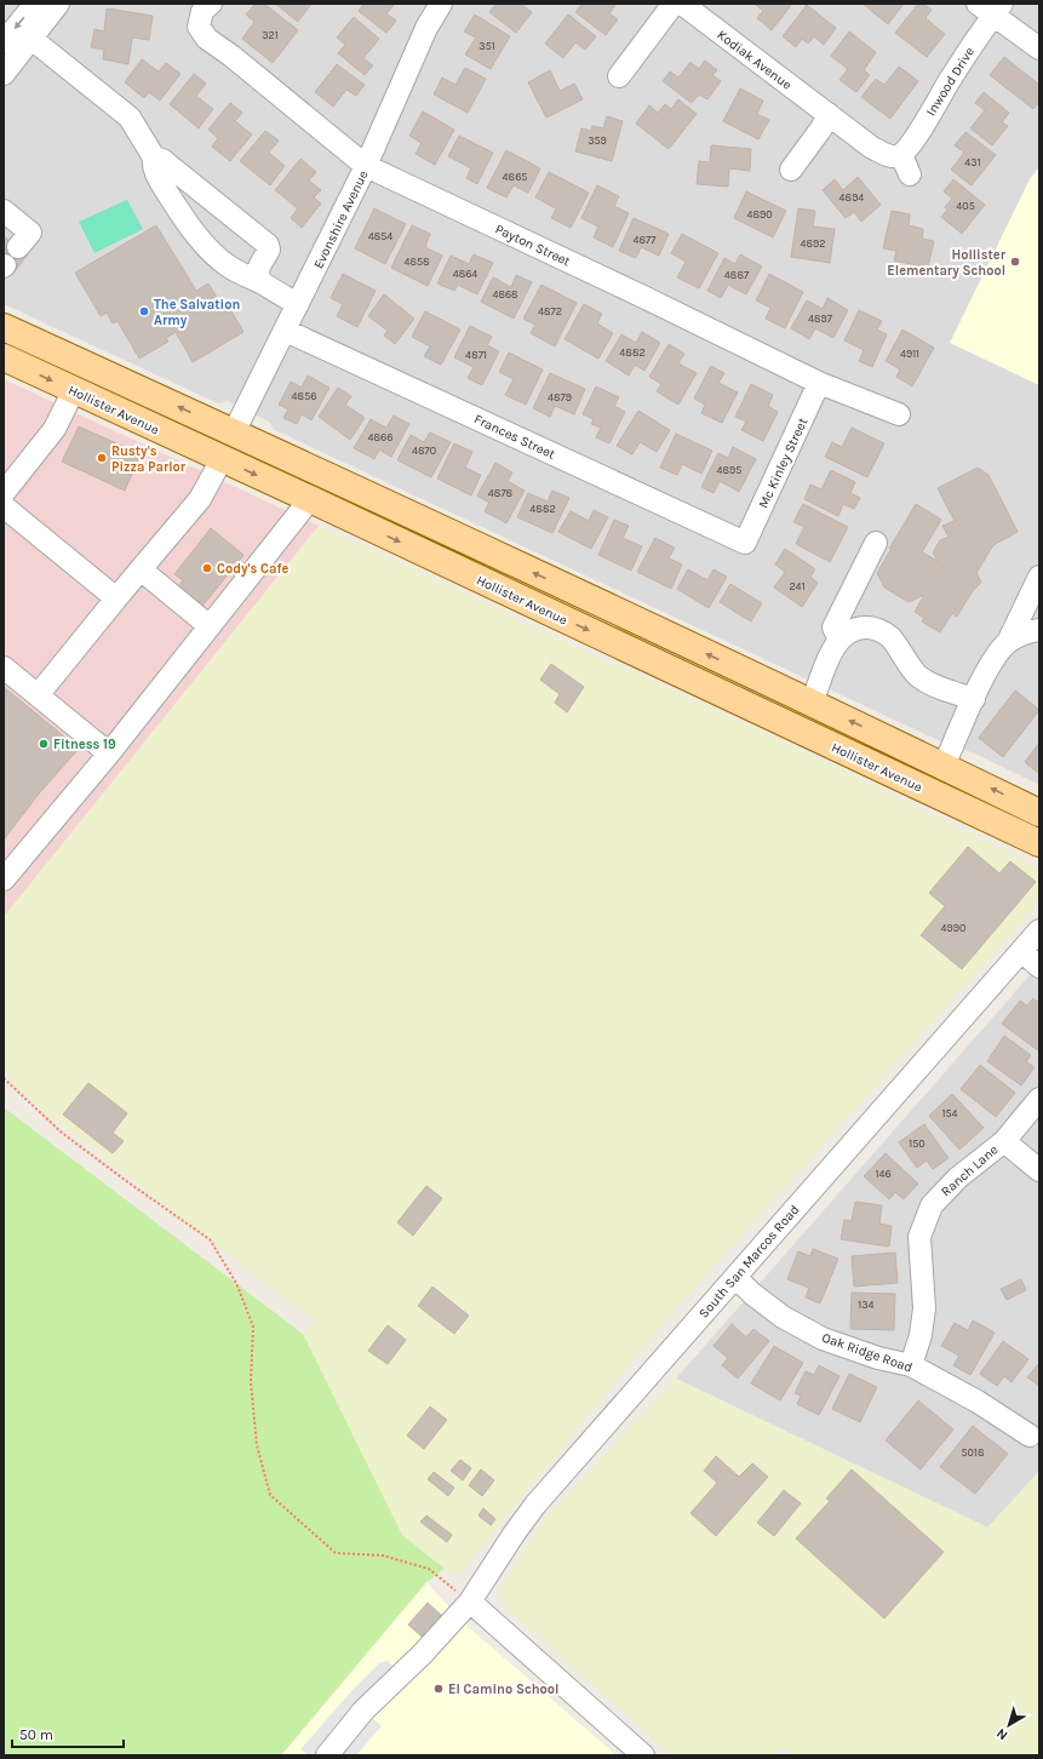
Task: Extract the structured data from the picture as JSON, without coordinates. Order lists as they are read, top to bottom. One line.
{"streets":{"main road":["Hollister Avenue"],"street":["Kodiak Avenue","Inwood Drive","Evonshire Avenue","Payton Street","Frances Street","Mc Kinley Street","Ranch Lane","South San Marcos Road","Oak Ridge Road"]},"crossings":[["Kodiak Avenue","Inwood Drive"],["Evonshire Avenue","Payton Street"],["Evonshire Avenue","Frances Street"],["Payton Street","Mc Kinley Street"],["Frances Street","Mc Kinley Street"],["Ranch Lane","Oak Ridge Road"],["South San Marcos Road","Oak Ridge Road"]],"places":["Hollister Elementary School","The Salvation Army","Rusty's Pizza Parlor","Cody's Cafe","Fitness 19","El Camino School"],"house_numbers":["321","351","359","431","4865","4894","405","4890","4854","4877","4892","4858","4864","4887","4868","4872","4897","4882","4911","4871","4856","4879","4866","4870","4895","4878","4882","241","4990","154","150","146","134","5018"],"scale_bar":"50 m","north":"bottom left"}
